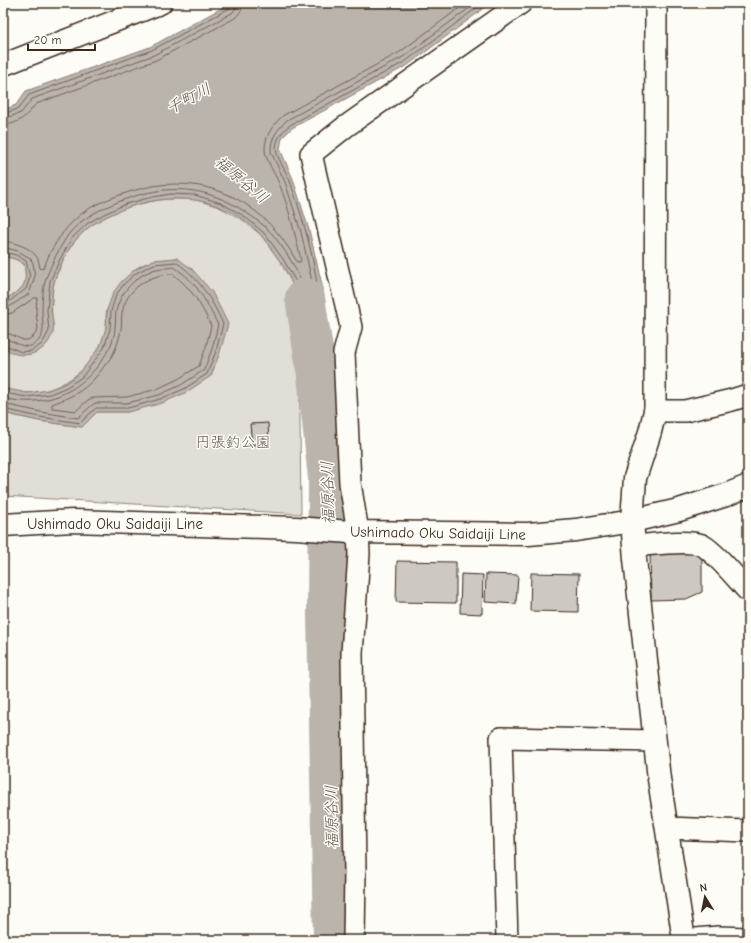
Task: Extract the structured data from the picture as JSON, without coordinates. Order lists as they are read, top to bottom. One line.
{"streets":{"main road":["Ushimado Oku Saidaiji Line"]},"water":["千町川","福原谷川"],"parks":["円張釣公園"],"scale_bar":"20 m","north":"top"}
